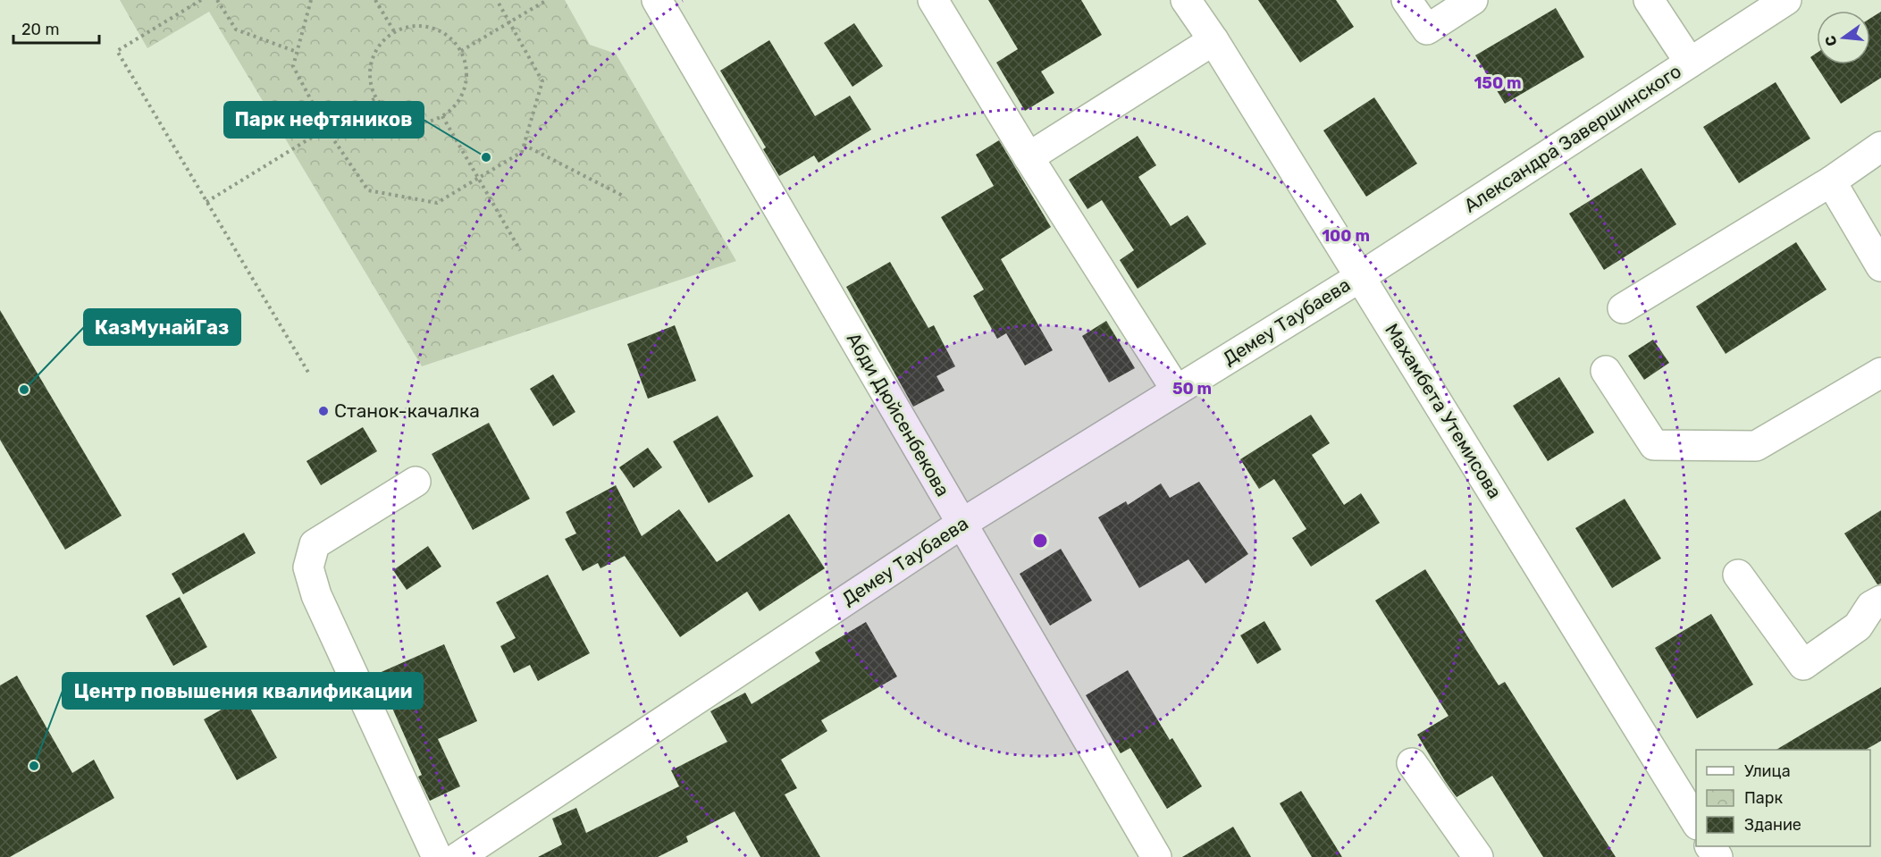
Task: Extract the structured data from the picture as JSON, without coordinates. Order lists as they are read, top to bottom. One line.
{"streets":{"street":["Александра Завершинского","Демеу Таубаева","Махамбета Утемисова","Абди Дюйсенбекова"]},"crossings":[["Александра Завершинского","Демеу Таубаева"],["Александра Завершинского","Махамбета Утемисова"],["Демеу Таубаева","Махамбета Утемисова"],["Демеу Таубаева","Абди Дюйсенбекова"]],"places":["Парк нефтяников","КазМунайГаз","Станок-качалка","Центр повышения квалификации"],"legend":["Улица","Парк","Здание"],"scale_bar":"20 m","north":"left","rings":["150 m","100 m","50 m"]}
